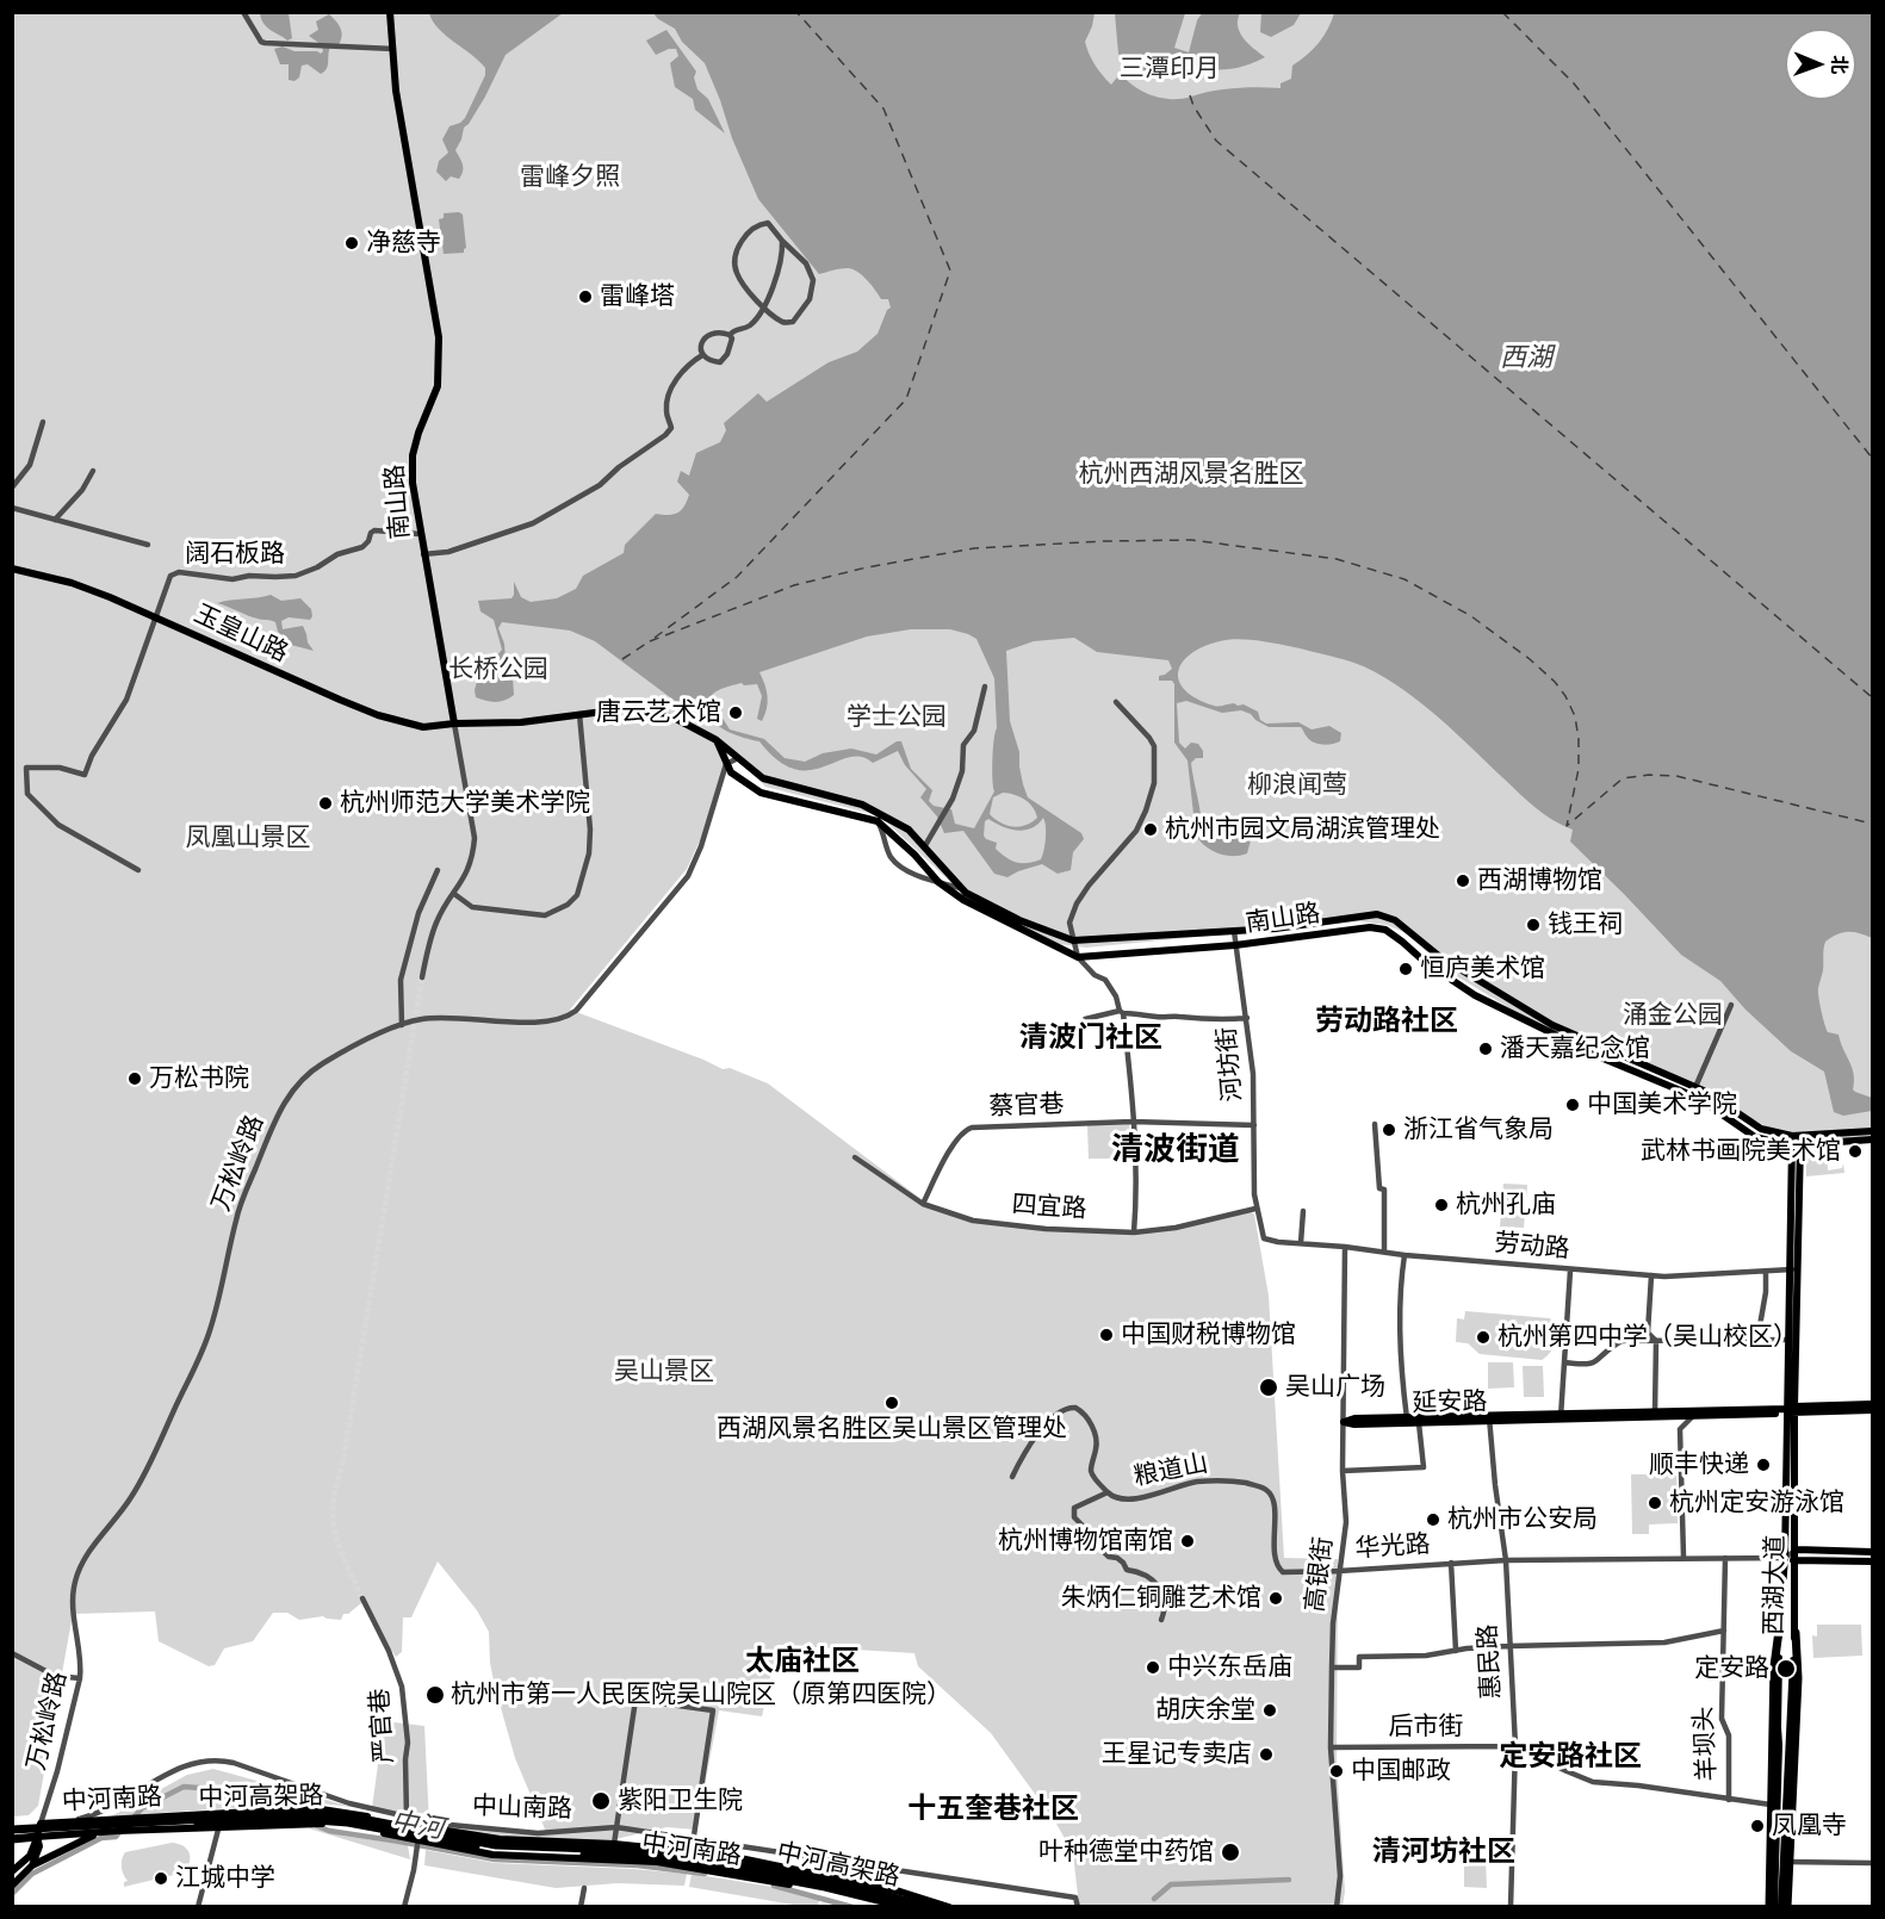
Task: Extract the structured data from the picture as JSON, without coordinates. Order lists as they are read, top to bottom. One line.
{"streets":{"highway":["中河高架路"],"main road":["南山路","玉皇山路","延安路","西湖大道","中河南路"],"street":["阔石板路","河坊街","蔡官巷","万松岭路","四宜路","劳动路","粮道山","华光路","高银街","惠民路","严官巷","后市街","羊坝头","中山南路"]},"crossings":[["南山路","阔石板路"],["南山路","玉皇山路"],["南山路","河坊街"],["南山路","西湖大道"],["阔石板路","玉皇山路"],["河坊街","四宜路"],["河坊街","劳动路"],["蔡官巷","四宜路"],["万松岭路","中河南路"],["劳动路","高银街"],["劳动路","西湖大道"],["延安路","高银街"],["延安路","西湖大道"],["延安路","惠民路"],["粮道山","华光路"],["华光路","高银街"],["华光路","惠民路"],["高银街","后市街"],["惠民路","后市街"],["严官巷","中山南路"],["后市街","羊坝头"],["中河南路","中山南路"]],"districts":["劳动路社区","清波门社区","清波街道","太庙社区","定安路社区","十五奎巷社区","清河坊社区"],"water":["西湖","中河"],"parks":["三潭印月","雷峰夕照","杭州西湖风景名胜区","长桥公园","学士公园","柳浪闻莺","凤凰山景区","涌金公园","吴山景区"],"places":["净慈寺","雷峰塔","唐云艺术馆","杭州师范大学美术学院","杭州市园文局湖滨管理处","西湖博物馆","钱王祠","恒庐美术馆","潘天嘉纪念馆","万松书院","中国美术学院","浙江省气象局","武林书画院美术馆","杭州孔庙","中国财税博物馆","杭州第四中学（吴山校区）","吴山广场","西湖风景名胜区吴山景区管理处","顺丰快递","杭州定安游泳馆","杭州市公安局","杭州博物馆南馆","朱炳仁铜雕艺术馆","中兴东岳庙","定安路","杭州市第一人民医院吴山院区（原第四医院）","胡庆余堂","王星记专卖店","中国邮政","紫阳卫生院","凤凰寺","叶种德堂中药馆","江城中学"],"north":"right"}
